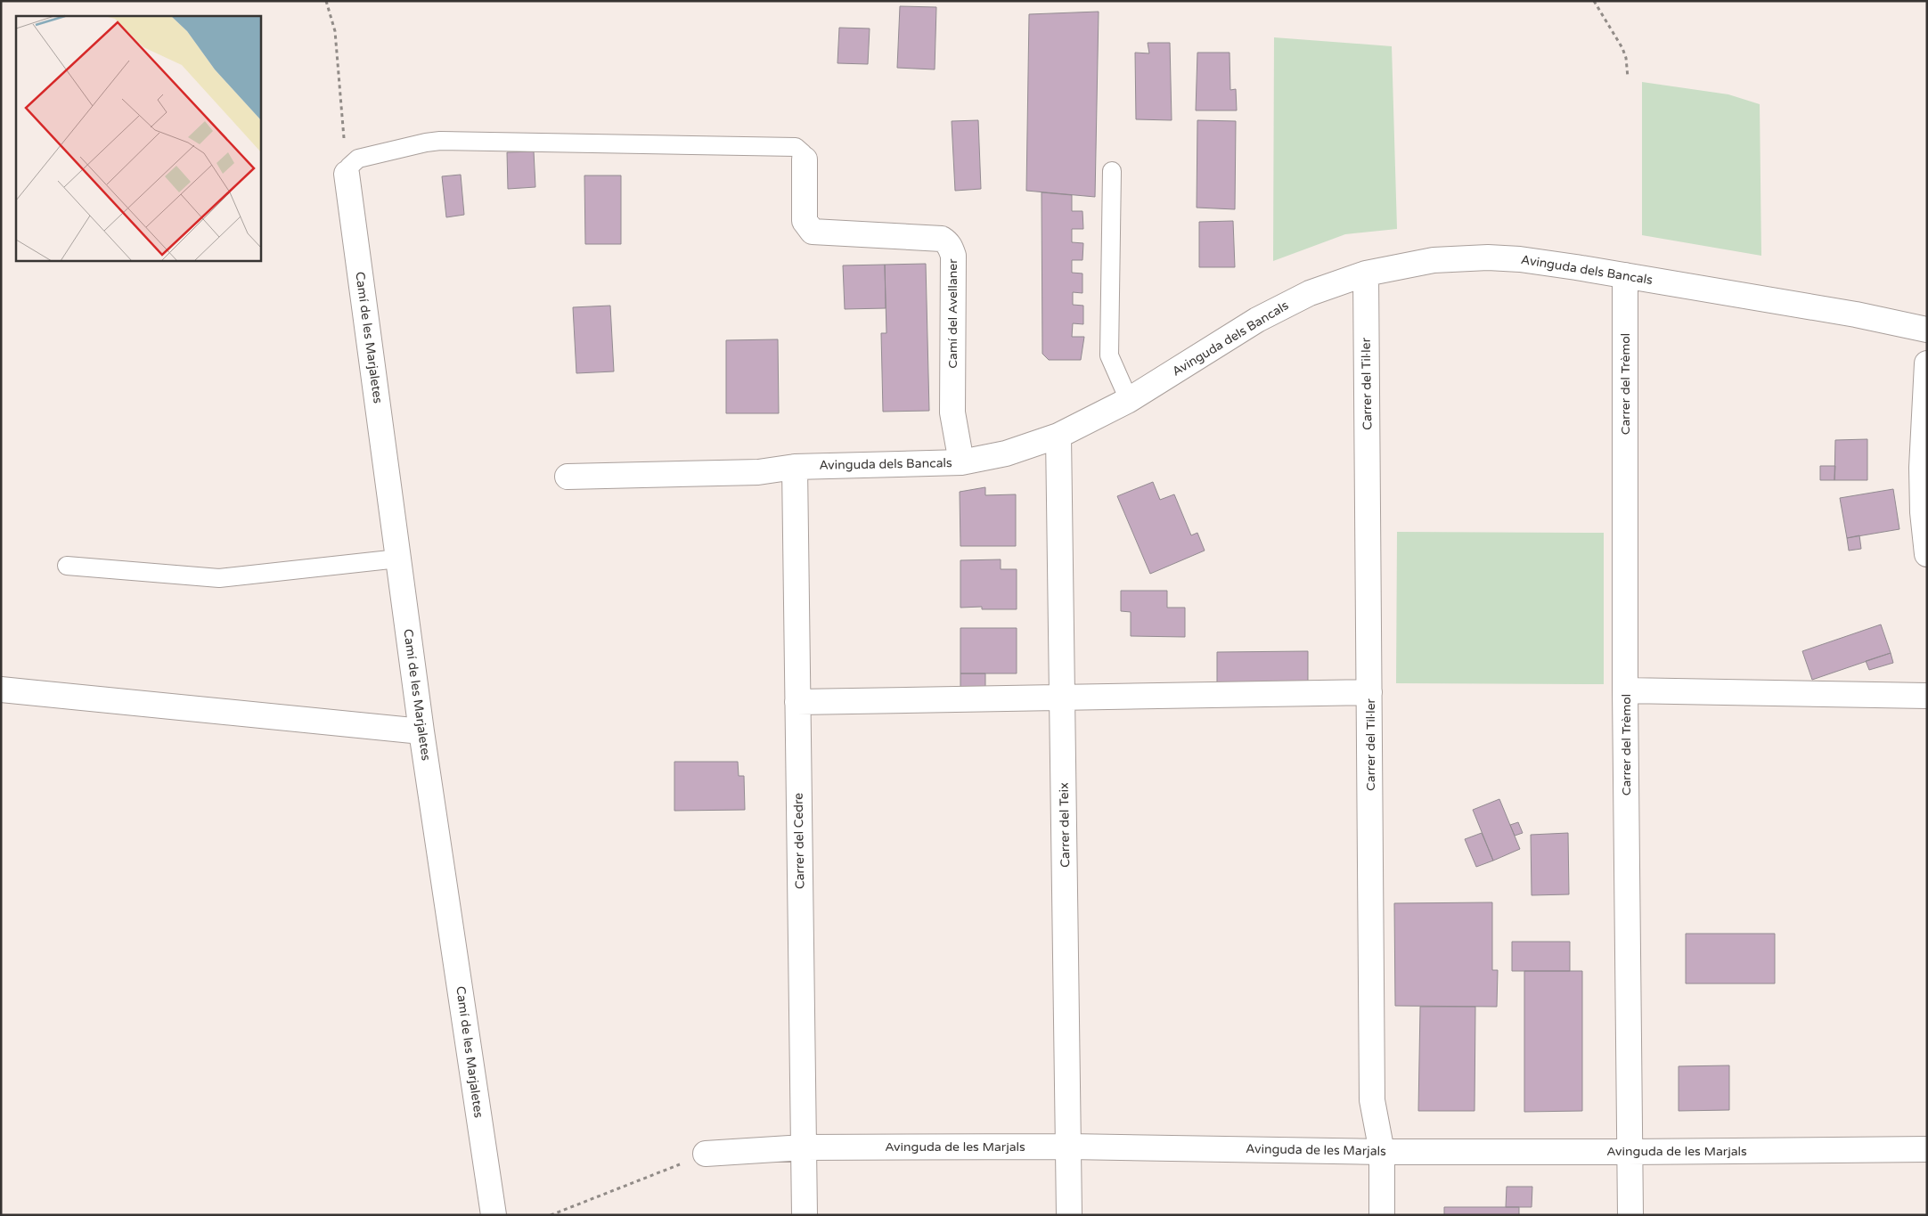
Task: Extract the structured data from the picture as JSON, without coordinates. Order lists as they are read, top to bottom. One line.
{"streets":{"street":["Avinguda dels Bancals","Camí del Avellaner","Camí de les Marjaletes","Carrer del Til·ler","Carrer del Trèmol","Carrer del Teix","Carrer del Cedre","Avinguda de les Marjals"]},"crossings":[["Avinguda dels Bancals","Camí del Avellaner"],["Avinguda dels Bancals","Carrer del Til·ler"],["Avinguda dels Bancals","Carrer del Trèmol"],["Avinguda dels Bancals","Carrer del Teix"],["Avinguda dels Bancals","Carrer del Cedre"],["Carrer del Til·ler","Avinguda de les Marjals"],["Carrer del Trèmol","Avinguda de les Marjals"],["Carrer del Teix","Avinguda de les Marjals"],["Carrer del Cedre","Avinguda de les Marjals"]]}
